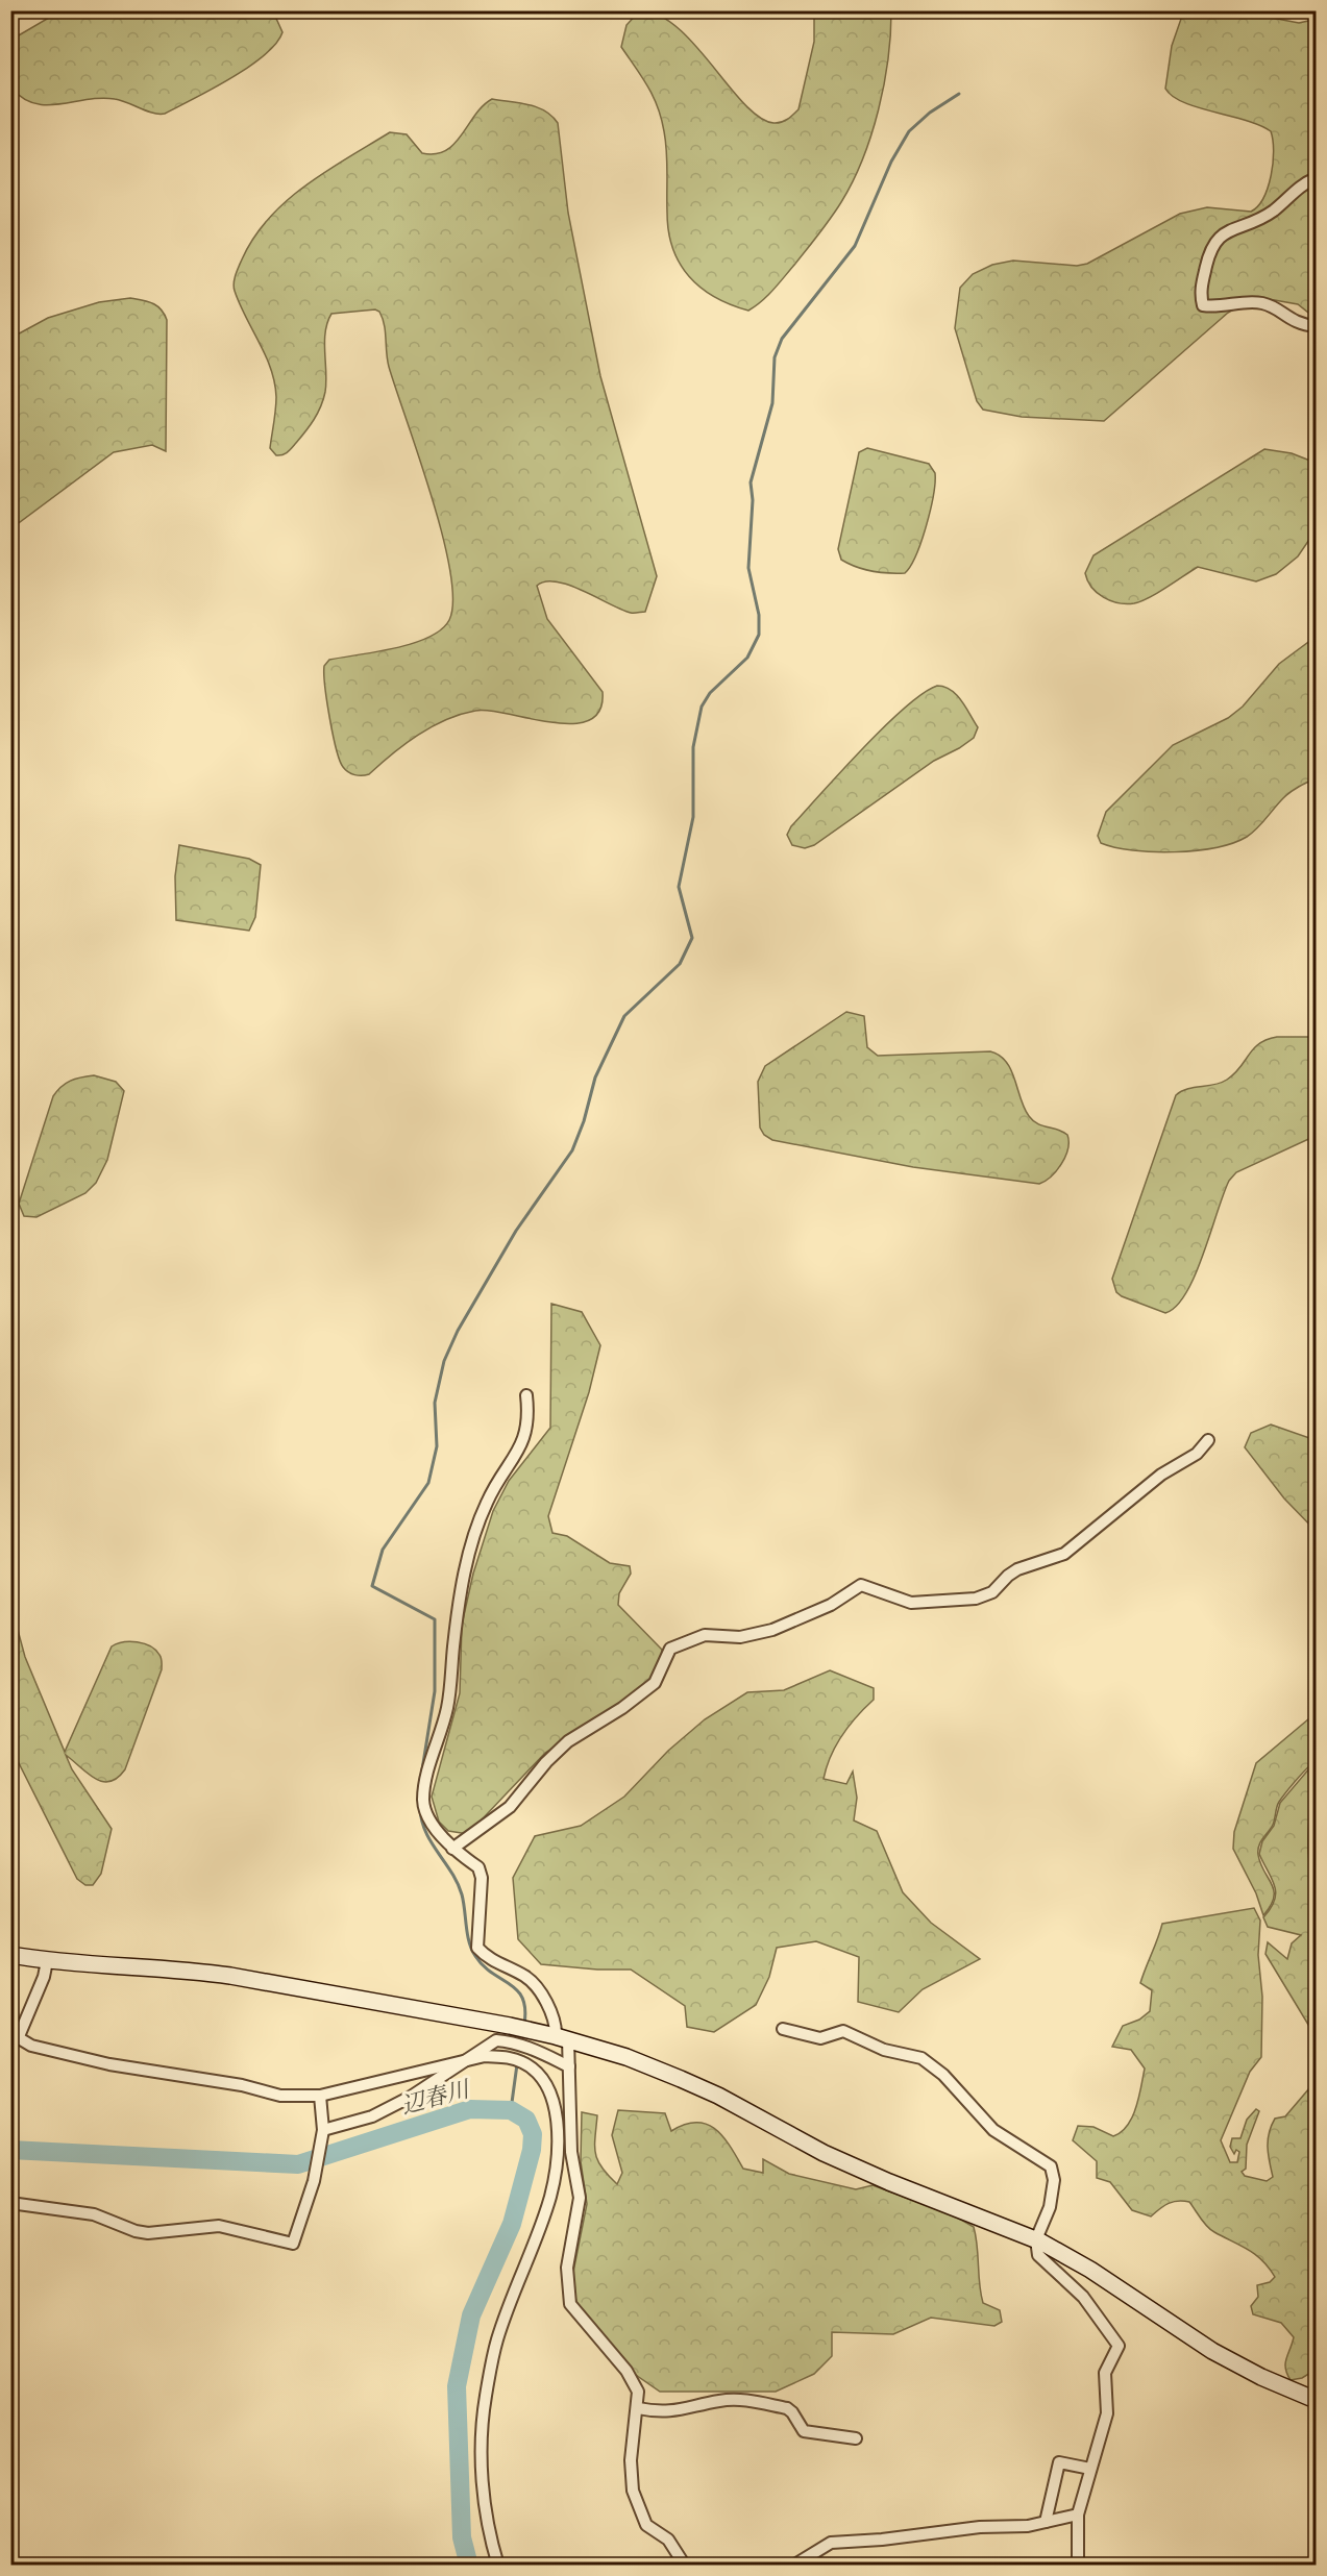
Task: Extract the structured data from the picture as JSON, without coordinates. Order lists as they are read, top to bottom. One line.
{"water":["辺春川"]}
